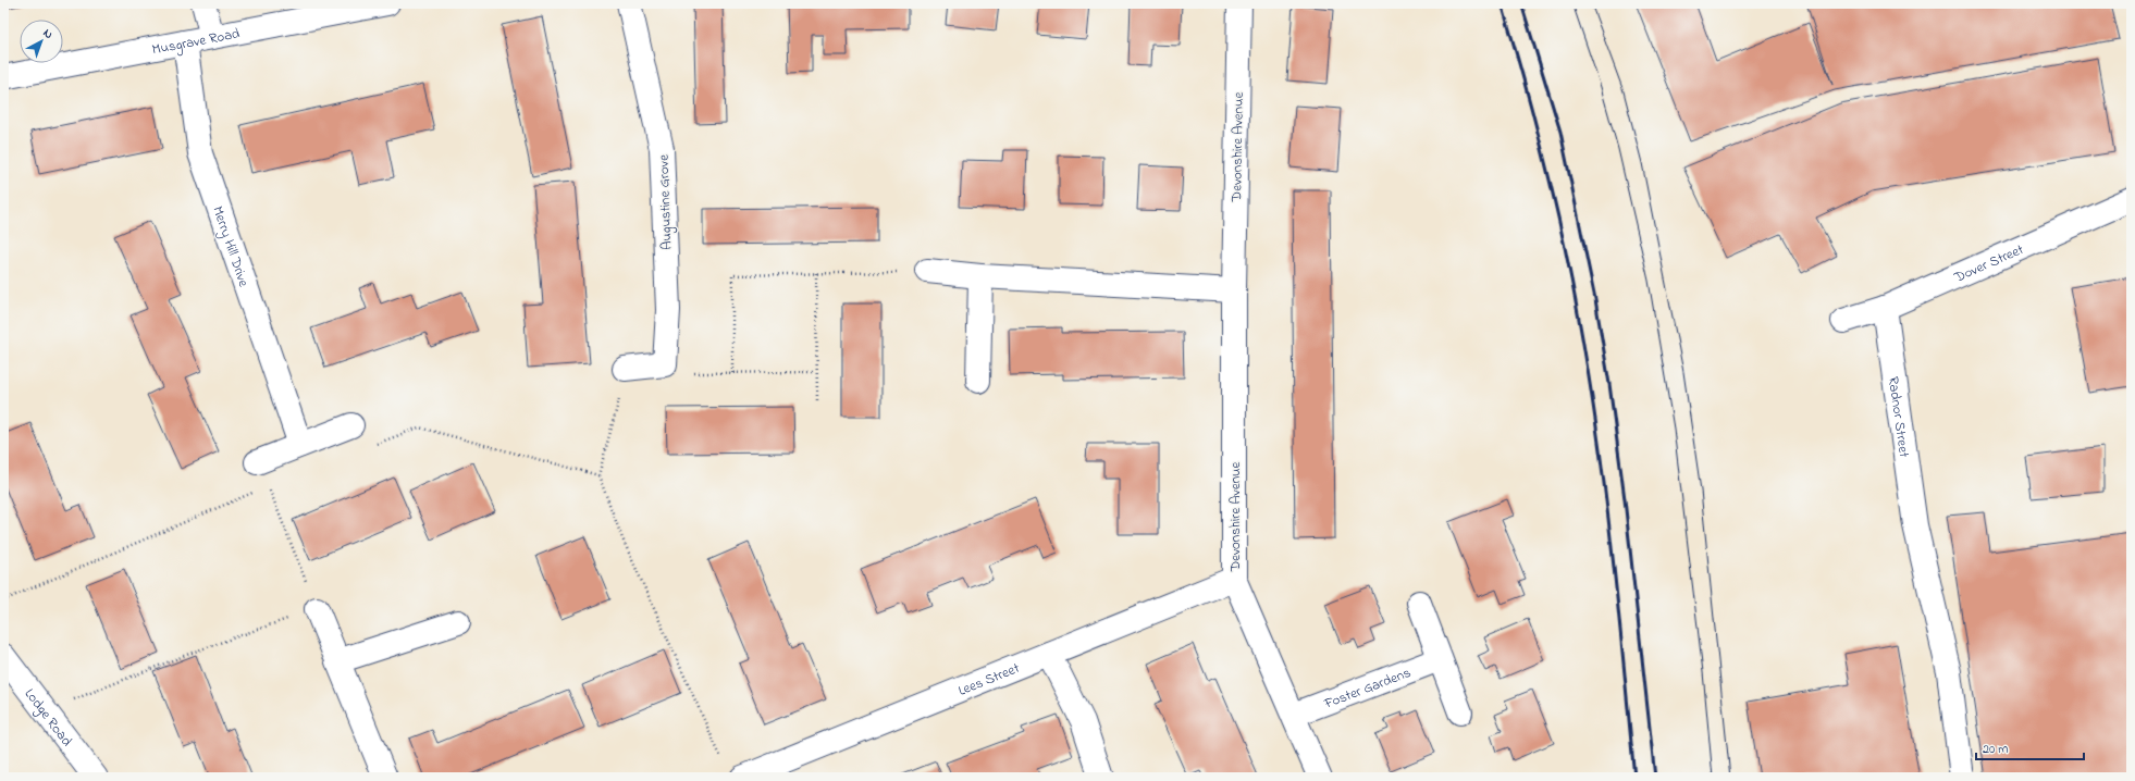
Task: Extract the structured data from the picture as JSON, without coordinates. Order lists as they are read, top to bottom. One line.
{"streets":{"street":["Musgrave Road","Devonshire Avenue","Augustine Grove","Merry Hill Drive","Dover Street","Radnor Street","Lees Street","Foster Gardens","Lodge Road"]},"crossings":[["Musgrave Road","Merry Hill Drive"],["Devonshire Avenue","Lees Street"],["Devonshire Avenue","Foster Gardens"],["Dover Street","Radnor Street"]],"scale_bar":"20 m","north":"top right"}
